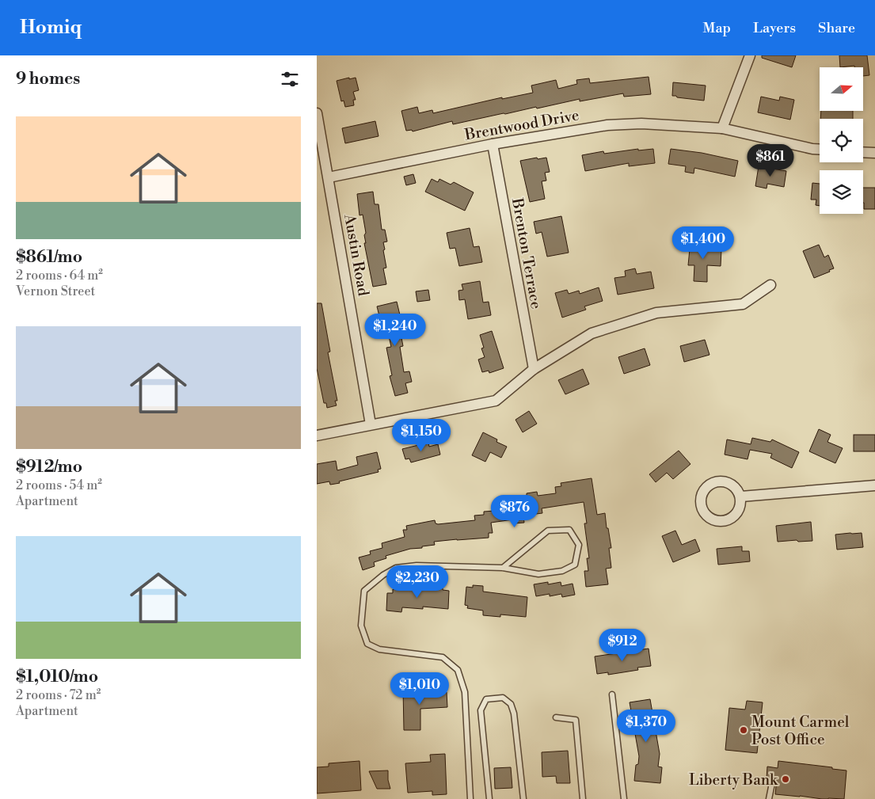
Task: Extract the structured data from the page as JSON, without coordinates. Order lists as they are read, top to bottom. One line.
{"streets":{"street":["Brentwood Drive","Brenton Terrace","Austin Road"]},"crossings":[["Brentwood Drive","Brenton Terrace"],["Brentwood Drive","Austin Road"]],"places":["Mount Carmel Post Office","Liberty Bank"],"north":"right","page":{"header":"Homiq","nav":["Map","Layers","Share"],"heading":"9 homes","list":[{"name":"$861/mo","note":"2 rooms · 64 m² · Vernon Street"},{"name":"$912/mo","note":"2 rooms · 54 m² · Apartment"},{"name":"$1,010/mo","note":"2 rooms · 72 m² · Apartment"}],"price":["$861","$1,400","$1,240","$1,150","$876","$2,230","$912","$1,010","$1,370"]}}
